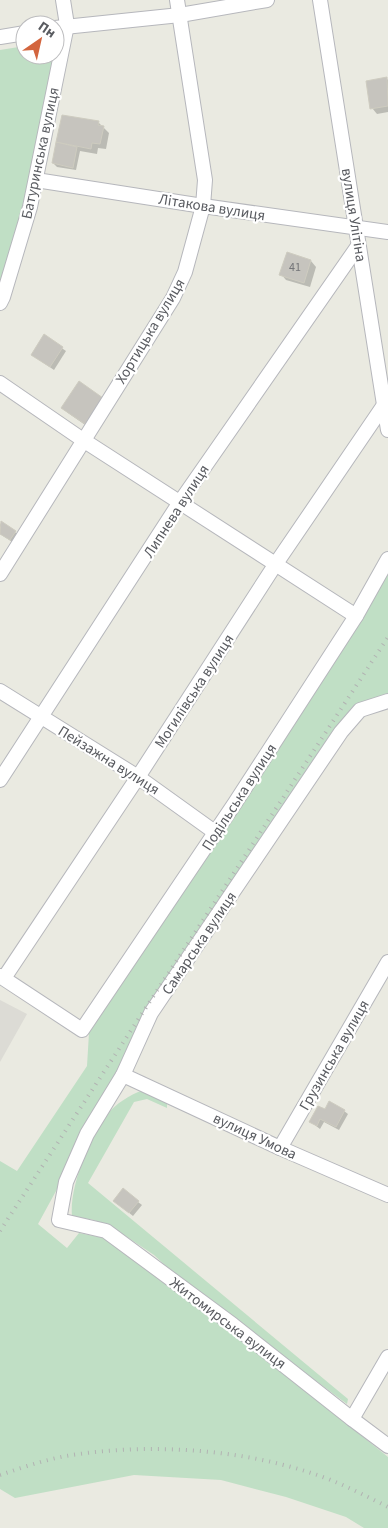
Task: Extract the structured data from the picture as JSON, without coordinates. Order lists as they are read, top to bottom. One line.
{"streets":{"street":["Батуринська вулиця","Літакова вулиця","вулиця Улітіна","Хортицька вулиця","Липнева вулиця","Могилівська вулиця","Пейзажна вулиця","Подільська вулиця","Самарська вулиця","Грузинська вулиця","вулиця Умова","Житомирська вулиця"]},"crossings":[["Батуринська вулиця","Літакова вулиця"],["Літакова вулиця","вулиця Улітіна"],["Літакова вулиця","Хортицька вулиця"],["вулиця Улітіна","Липнева вулиця"],["вулиця Улітіна","Могилівська вулиця"],["Липнева вулиця","Пейзажна вулиця"],["Могилівська вулиця","Пейзажна вулиця"],["Могилівська вулиця","Подільська вулиця"],["Пейзажна вулиця","Подільська вулиця"],["Самарська вулиця","вулиця Умова"],["Самарська вулиця","Житомирська вулиця"],["Грузинська вулиця","вулиця Умова"]],"house_numbers":["41"],"north":"top right"}
